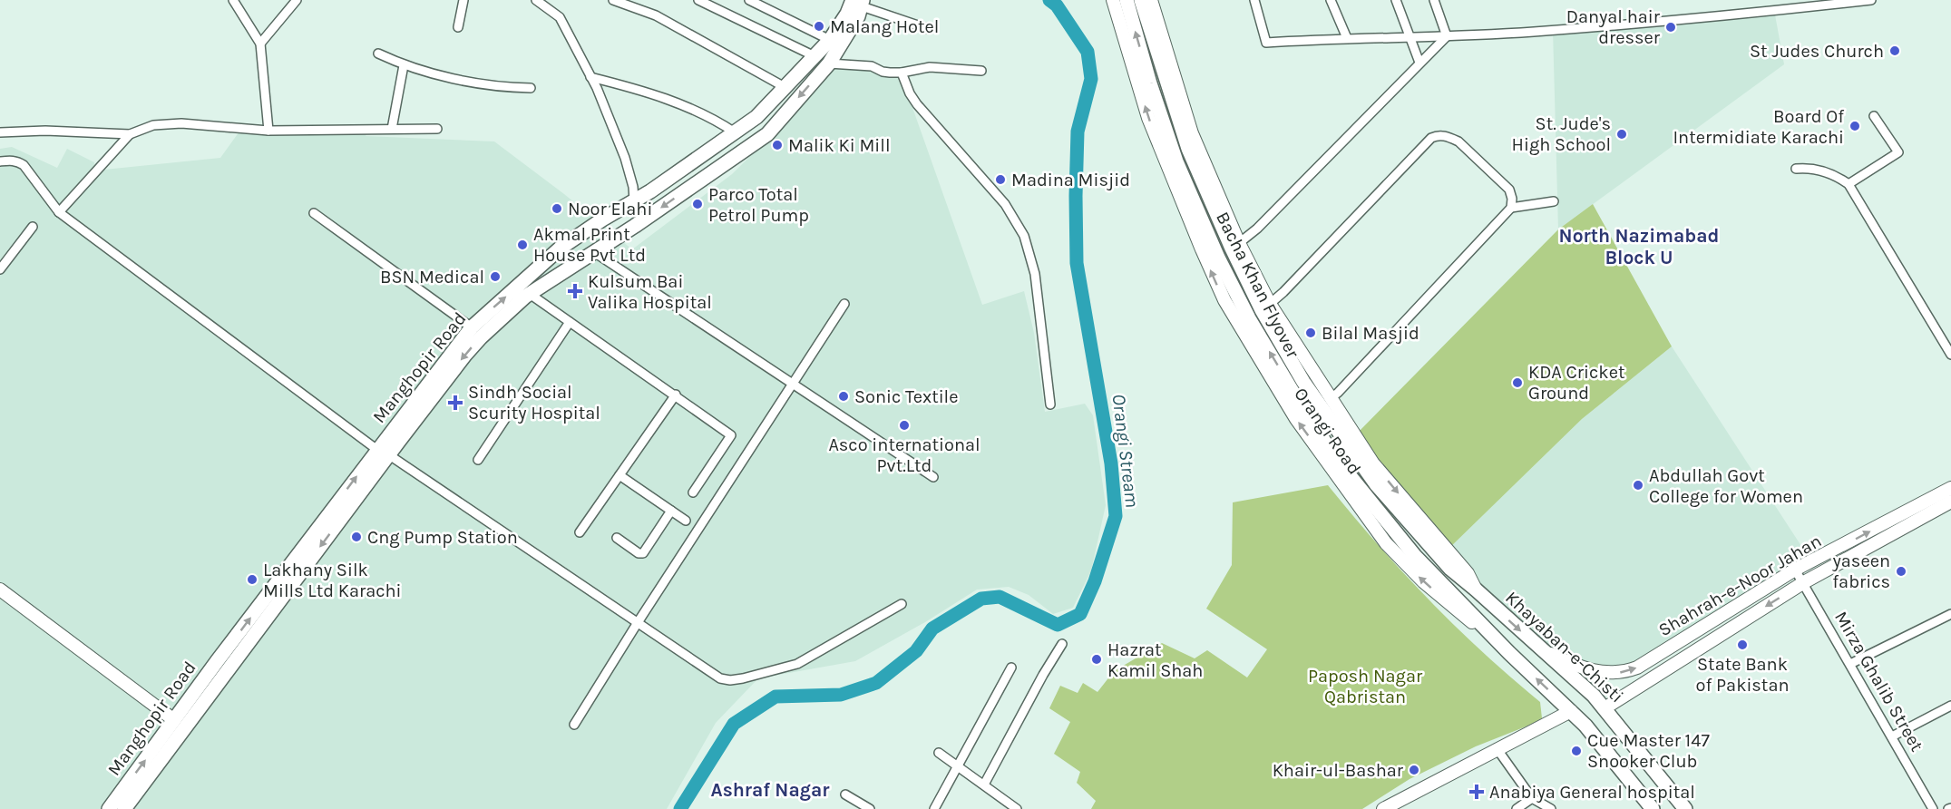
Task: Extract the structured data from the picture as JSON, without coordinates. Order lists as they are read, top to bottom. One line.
{"streets":{"main road":["Bacha Khan Flyover","Manghopir Road","Khayaban-e-Chisti"],"street":["Orangi Road","Shahrah-e-Noor Jahan","Mirza Ghalib Street"]},"crossings":[["Bacha Khan Flyover","Orangi Road"],["Bacha Khan Flyover","Khayaban-e-Chisti"],["Orangi Road","Khayaban-e-Chisti"],["Shahrah-e-Noor Jahan","Khayaban-e-Chisti"],["Shahrah-e-Noor Jahan","Mirza Ghalib Street"]],"districts":["North Nazimabad Block U","Ashraf Nagar"],"water":["Orangi Stream"],"parks":["Paposh Nagar Qabristan"],"places":{"other":["Malang Hotel","Danyal hair dresser","St Judes Church","Board Of Intermidiate Karachi","St. Jude's High School","Malik Ki Mill","Madina Misjid","Parco Total Petrol Pump","Noor Elahi","Akmal Print House Pvt Ltd","BSN Medical","Bilal Masjid","KDA Cricket Ground","Sonic Textile","Asco international Pvt.Ltd","Abdullah Govt College for Women","Cng Pump Station","yaseen fabrics","Lakhany Silk Mills Ltd Karachi","State Bank of Pakistan","Hazrat Kamil Shah","Cue Master 147 Snooker Club","Khair-ul-Bashar"],"health":["Kulsum Bai Valika Hospital","Sindh Social Scurity Hospital","Anabiya General hospital"]}}
